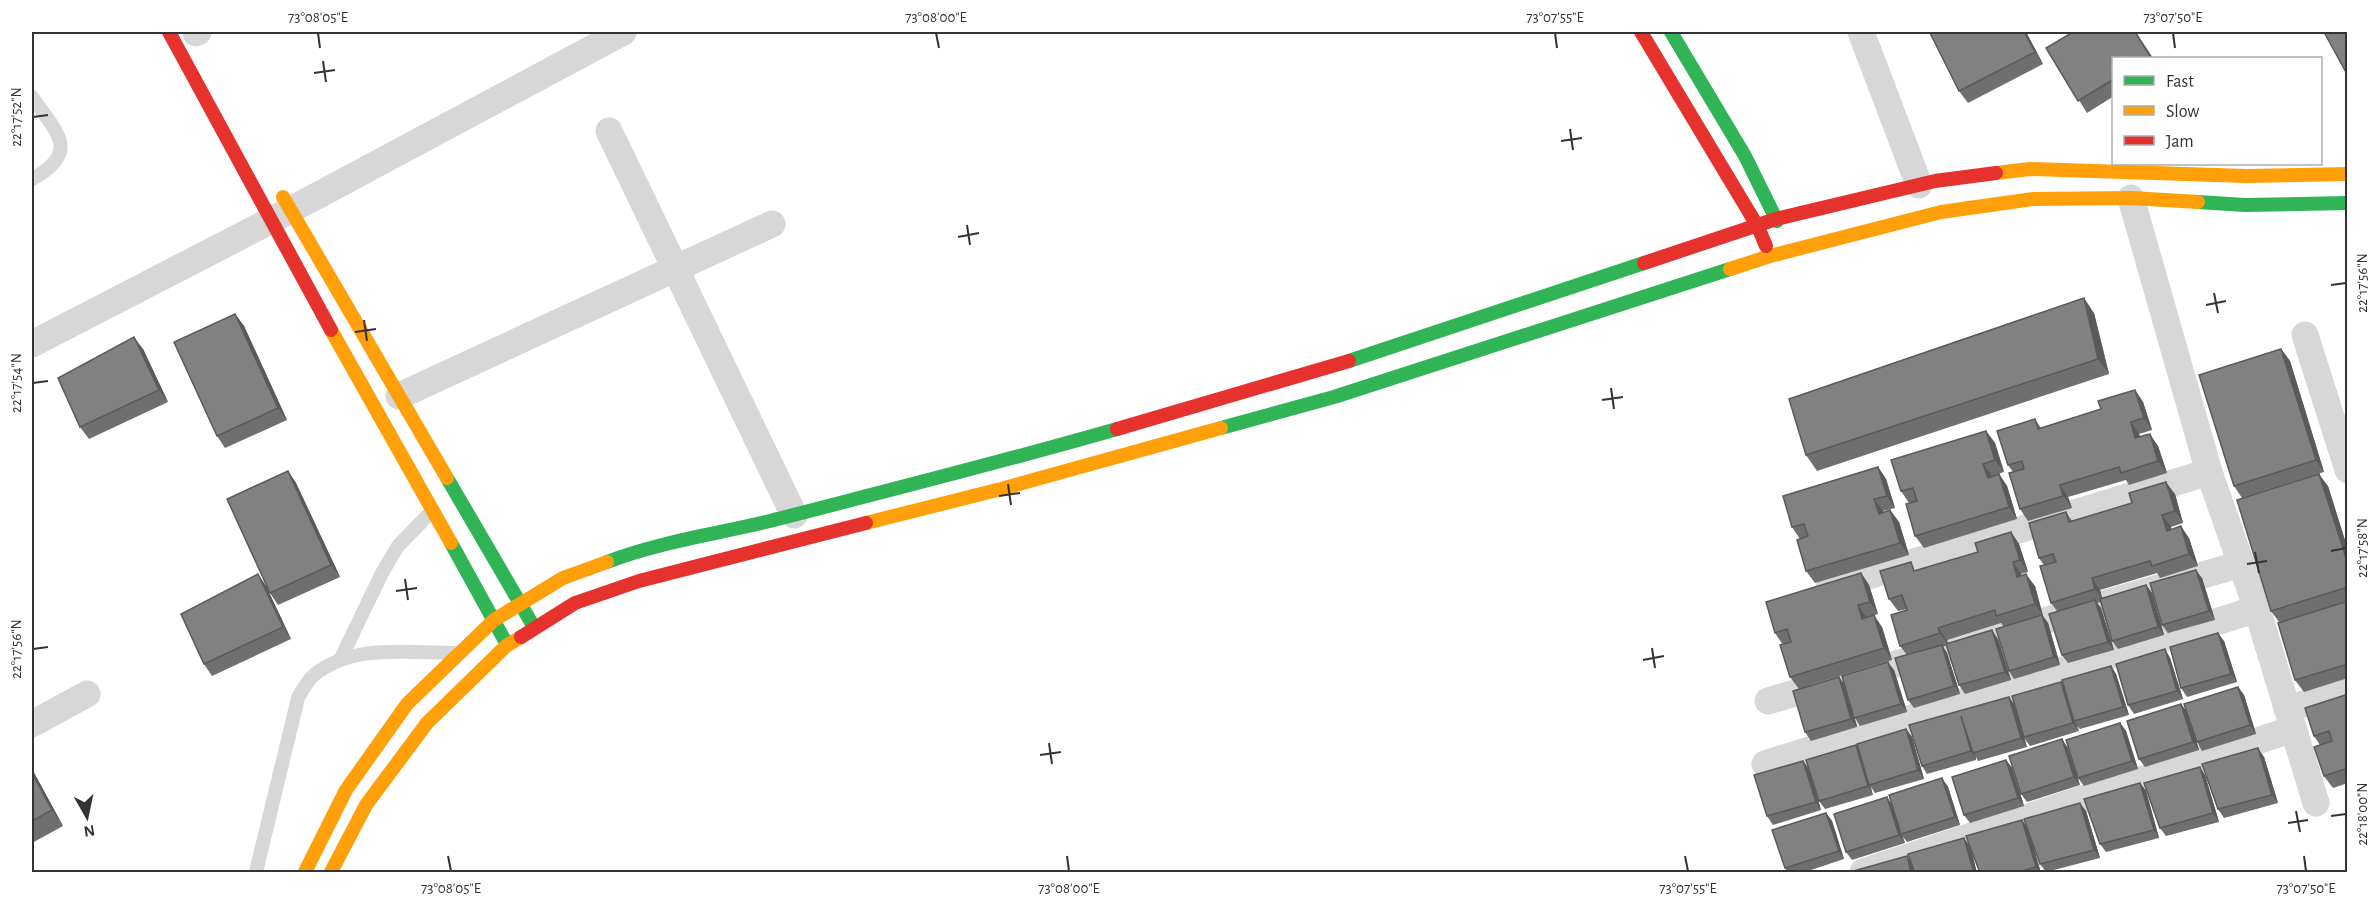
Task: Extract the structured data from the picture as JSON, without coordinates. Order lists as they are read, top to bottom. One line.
{"legend":["Fast","Slow","Jam"],"north":"bottom","coordinates":["73°08'05\"E","73°08'00\"E","73°07'55\"E","73°07'50\"E","22°17'52\"N","22°17'56\"N","22°17'54\"N","22°17'58\"N","22°18'00\"N"]}
